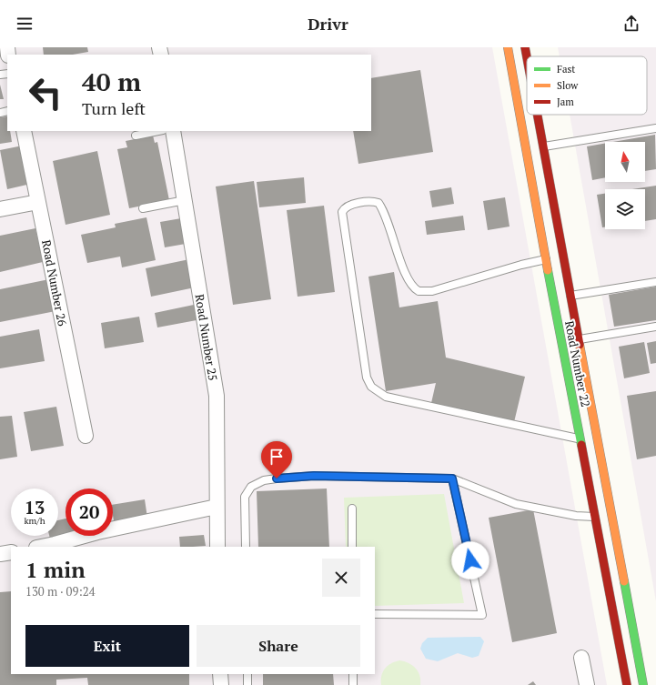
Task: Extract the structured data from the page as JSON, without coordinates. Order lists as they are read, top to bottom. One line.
{"streets":{"main road":["Road Number 22"],"street":["Road Number 26","Road Number 25"]},"legend":["Fast","Slow","Jam"],"north":"top","page":{"header":"Drivr","turn":["40 m","Turn left"],"speed":"13 km/h","limit":"20","heading":["1 min","130 m · 09:24"],"buttons":["Exit","Share"]}}
